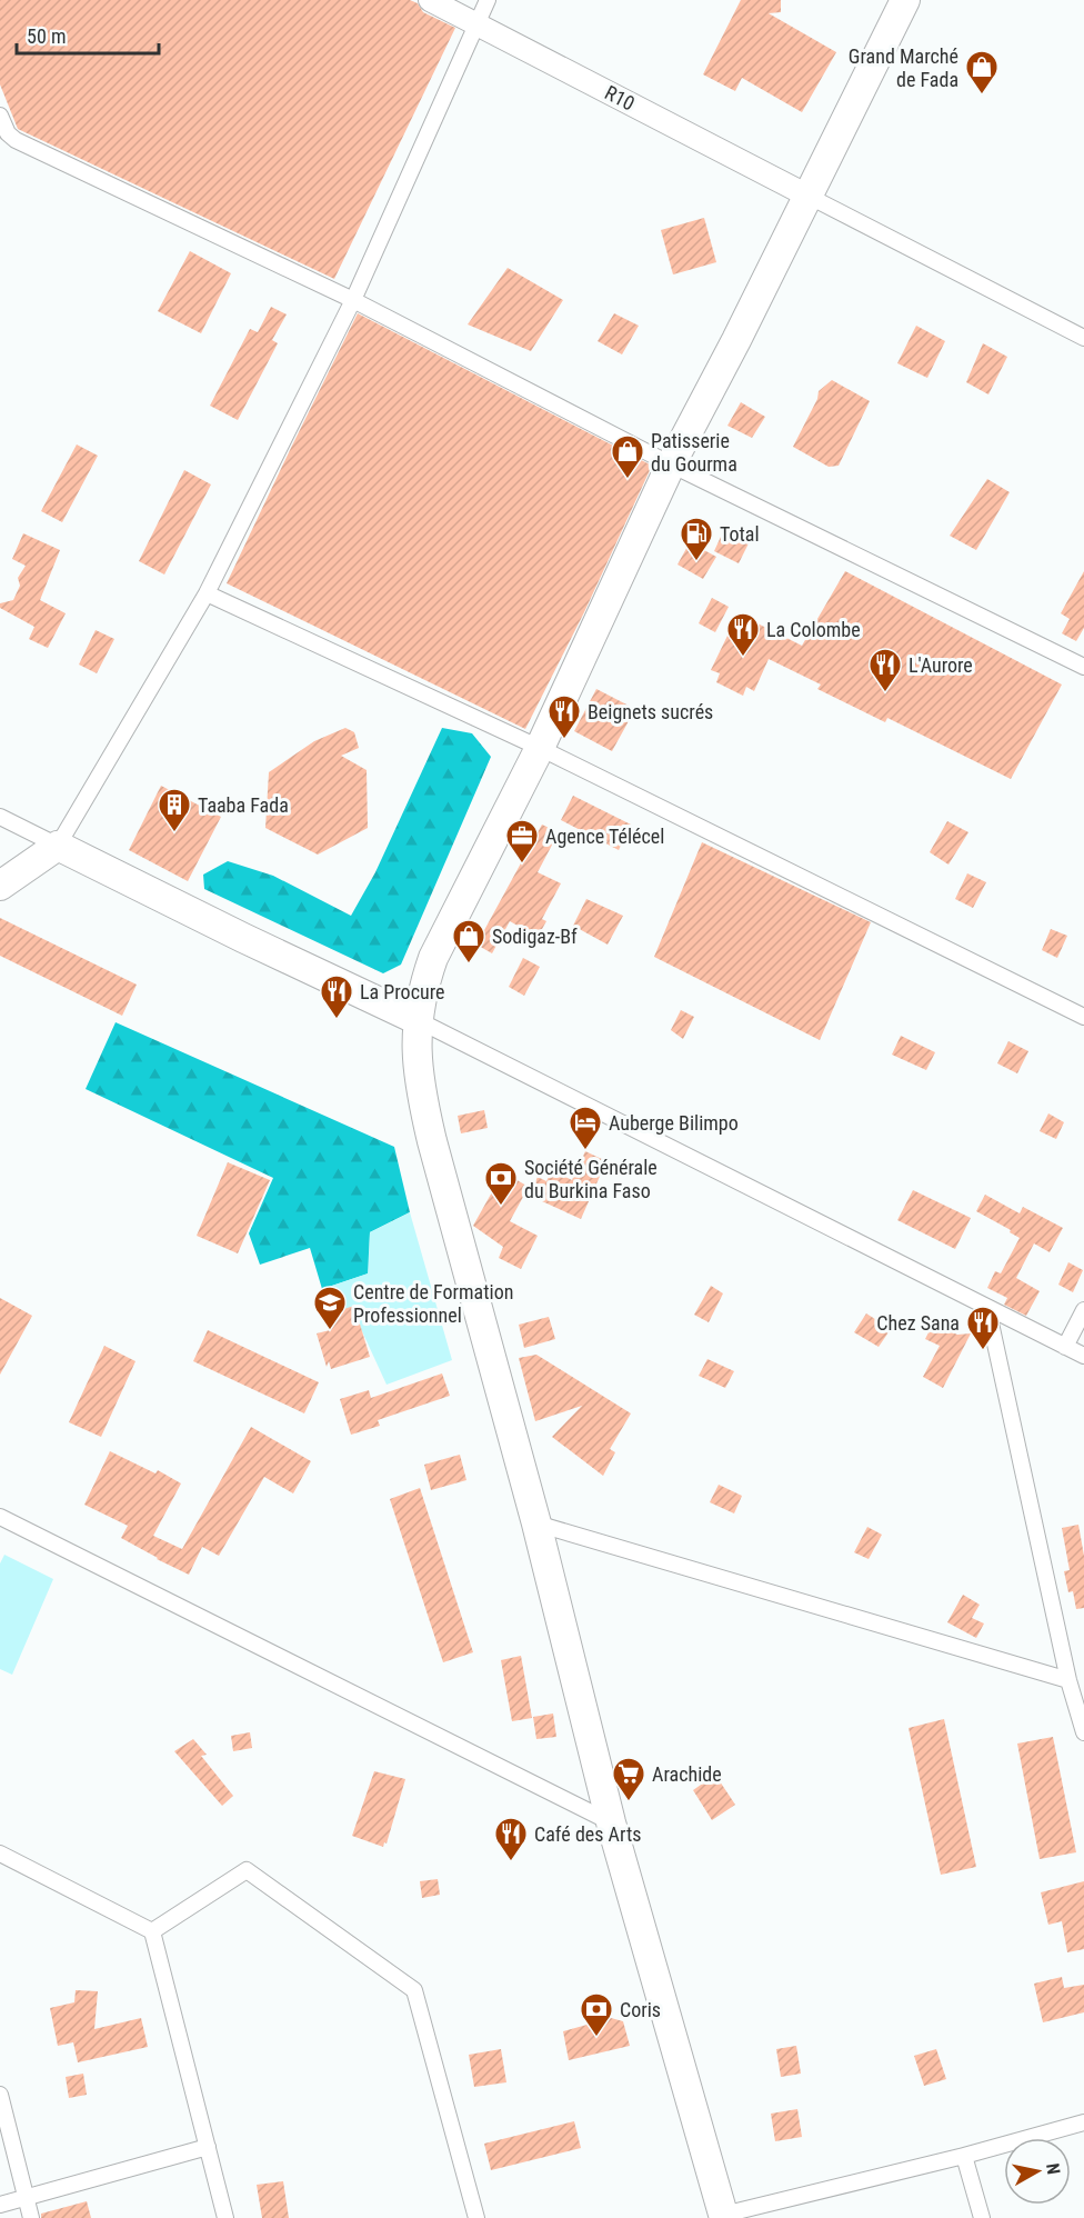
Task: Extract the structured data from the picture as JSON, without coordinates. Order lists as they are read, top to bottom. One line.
{"streets":{"main road":["R10"]},"places":{"shop":["Grand Marché de Fada","Patisserie du Gourma","Sodigaz-Bf"],"fuel station":["Total"],"restaurant":["La Colombe","L'Aurore","Beignets sucrés","La Procure","Chez Sana","Café des Arts"],"building":["Taaba Fada"],"office":["Agence Télécel"],"hotel":["Auberge Bilimpo"],"bank":["Société Générale du Burkina Faso","Coris"],"school or university":["Centre de Formation Professionnel"],"supermarket":["Arachide"]},"scale_bar":"50 m","north":"right"}
